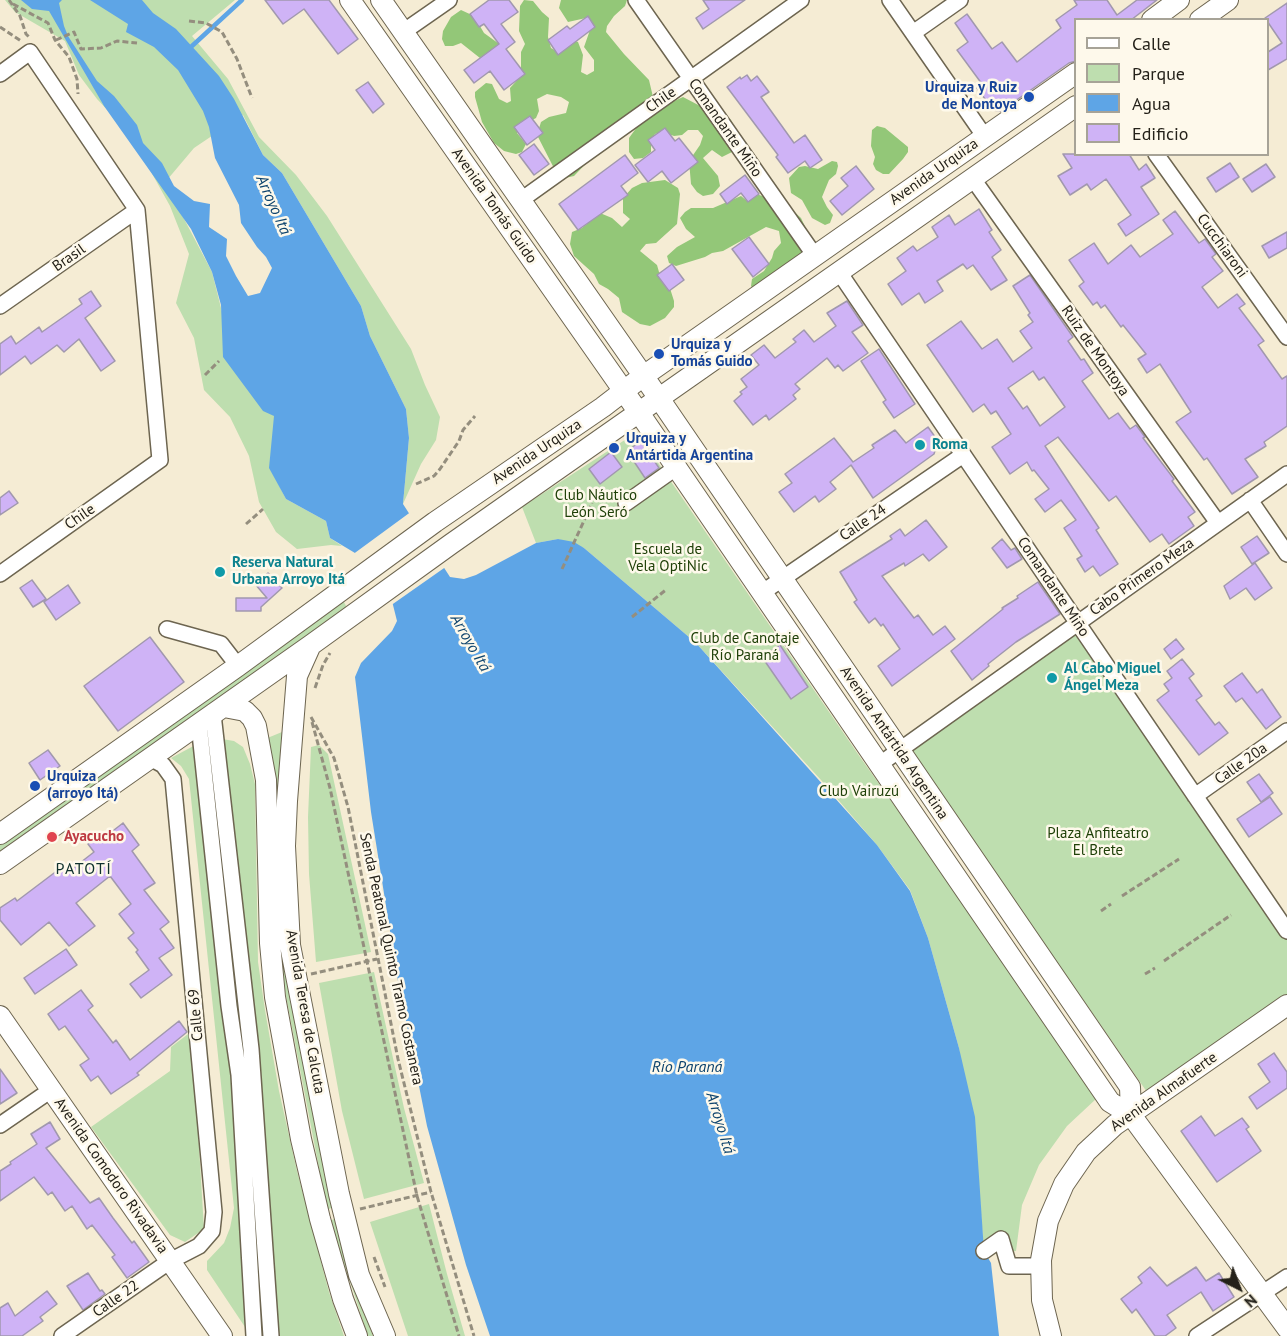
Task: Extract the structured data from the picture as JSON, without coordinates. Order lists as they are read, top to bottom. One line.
{"streets":{"main road":["Avenida Urquiza","Avenida Tomás Guido","Avenida Antártida Argentina","Avenida Teresa de Calcuta","Avenida Almafuerte","Avenida Comodoro Rivadavia"],"street":["Chile","Comandante Miño","Cucchiaroni","Brasil","Ruiz de Montoya","Calle 24","Cabo Primero Meza","Calle 20a","Calle 69","Calle 22"],"path":["Senda Peatonal Quinto Tramo Costanera"]},"crossings":[["Chile","Comandante Miño"],["Chile","Avenida Tomás Guido"],["Chile","Brasil"],["Comandante Miño","Avenida Urquiza"],["Comandante Miño","Calle 24"],["Comandante Miño","Cabo Primero Meza"],["Comandante Miño","Calle 20a"],["Avenida Urquiza","Avenida Tomás Guido"],["Avenida Urquiza","Ruiz de Montoya"],["Avenida Urquiza","Avenida Antártida Argentina"],["Avenida Urquiza","Avenida Teresa de Calcuta"],["Avenida Urquiza","Calle 69"],["Avenida Tomás Guido","Avenida Antártida Argentina"],["Ruiz de Montoya","Cabo Primero Meza"],["Calle 24","Avenida Antártida Argentina"],["Cabo Primero Meza","Avenida Antártida Argentina"],["Avenida Antártida Argentina","Avenida Almafuerte"],["Calle 69","Avenida Comodoro Rivadavia"],["Calle 69","Calle 22"],["Avenida Comodoro Rivadavia","Calle 22"]],"districts":["PATOTÍ"],"water":["Arroyo Itá","Río Paraná"],"parks":["Club Náutico León Seró","Escuela de Vela OptiNic","Club de Canotaje Río Paraná","Club Vairuzú","Plaza Anfiteatro El Brete"],"places":["Urquiza y Ruiz de Montoya","Urquiza y Tomás Guido","Roma","Urquiza y Antártida Argentina","Reserva Natural Urbana Arroyo Itá","Al Cabo Miguel Ángel Meza","Urquiza (arroyo Itá)","Ayacucho"],"legend":["Calle","Parque","Agua","Edificio"],"north":"bottom right"}
